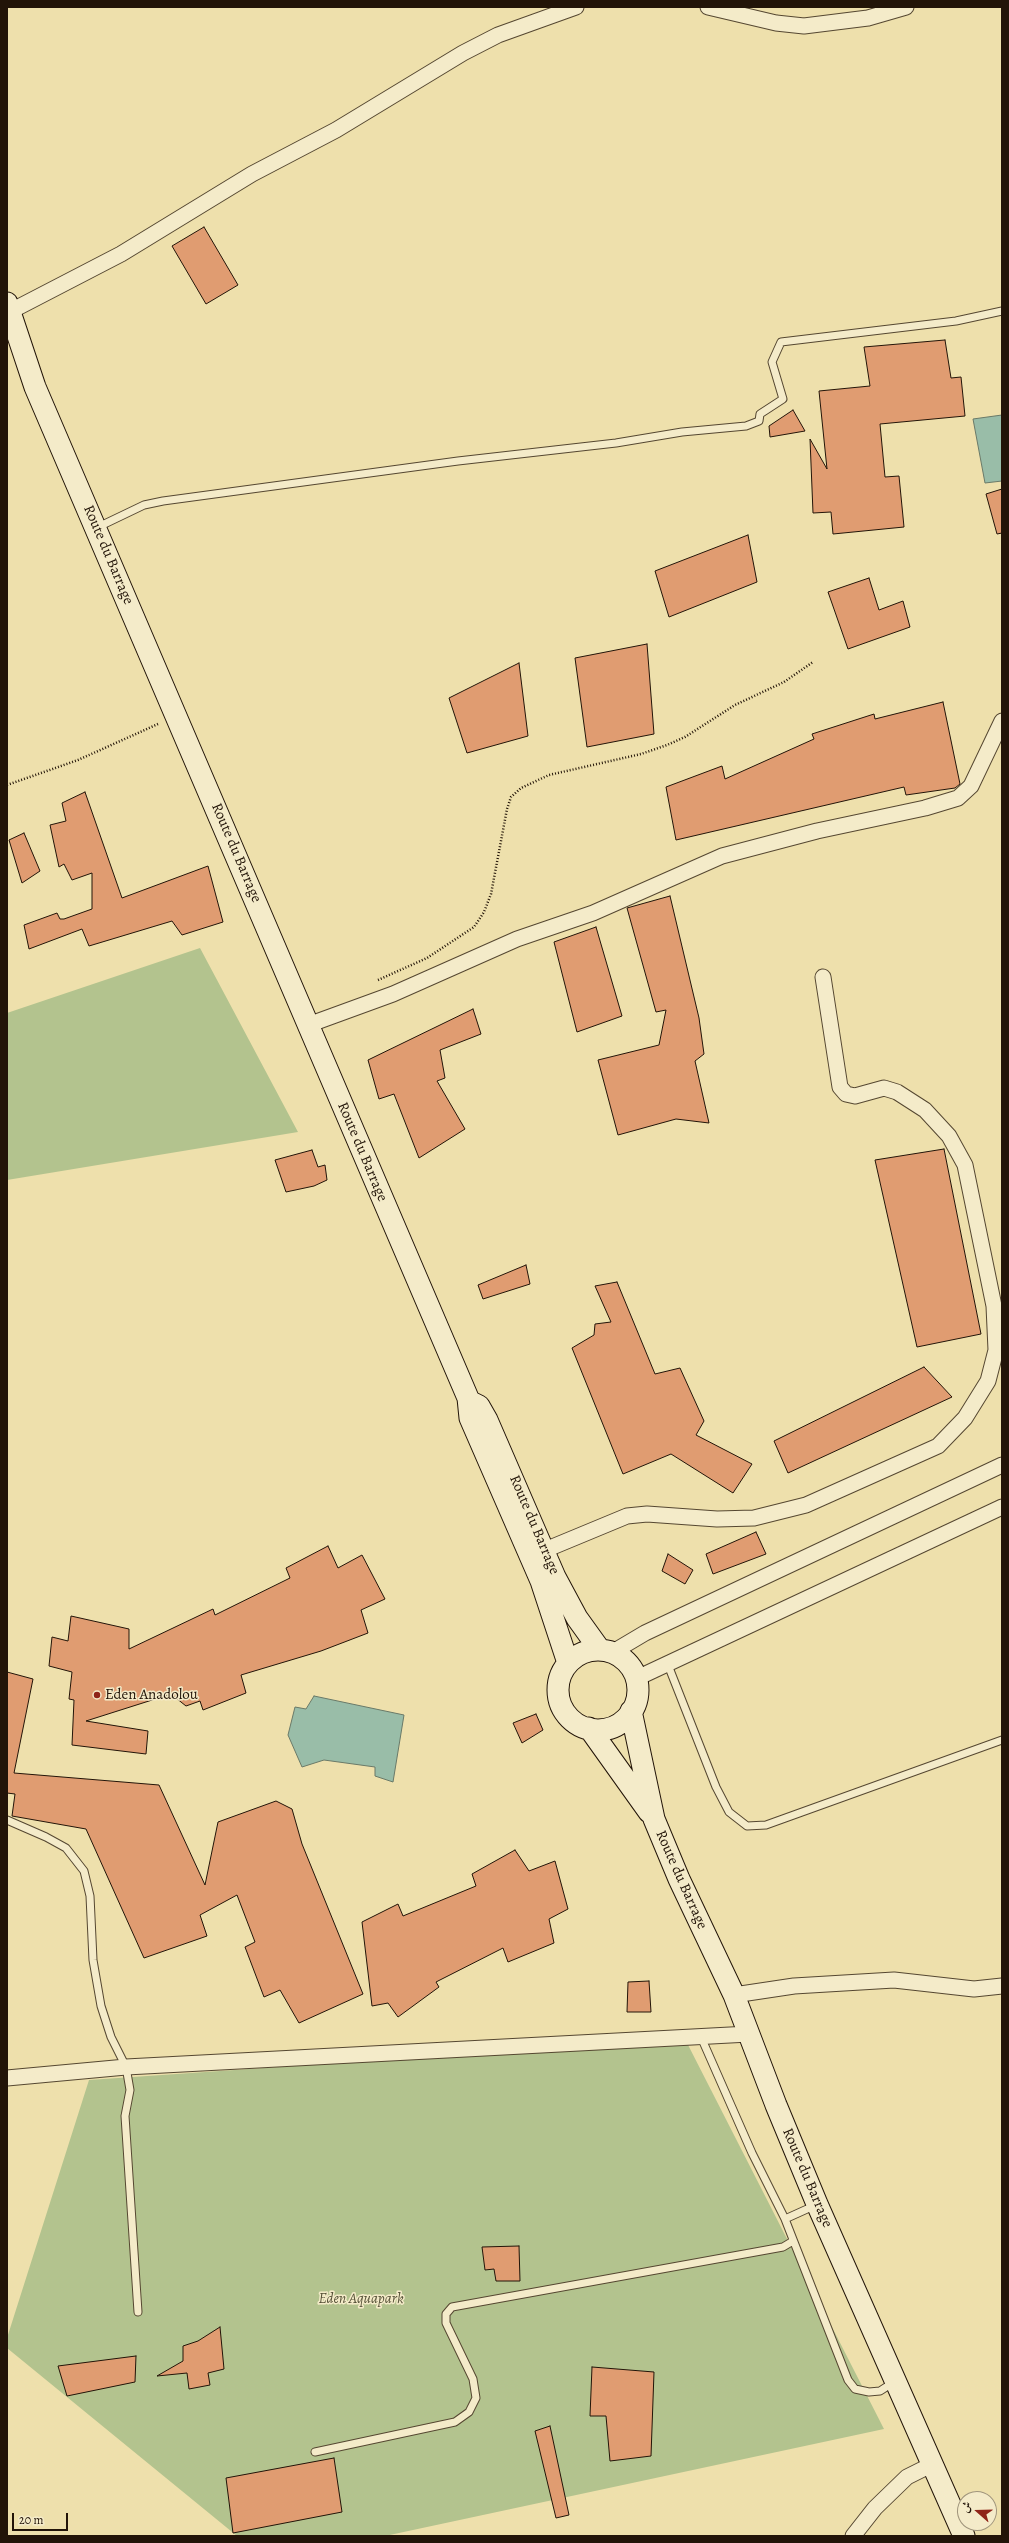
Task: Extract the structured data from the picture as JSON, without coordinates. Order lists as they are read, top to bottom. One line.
{"streets":{"main road":["Route du Barrage"]},"parks":["Eden Aquapark"],"places":["Eden Anadolou"],"scale_bar":"20 m","north":"left"}
